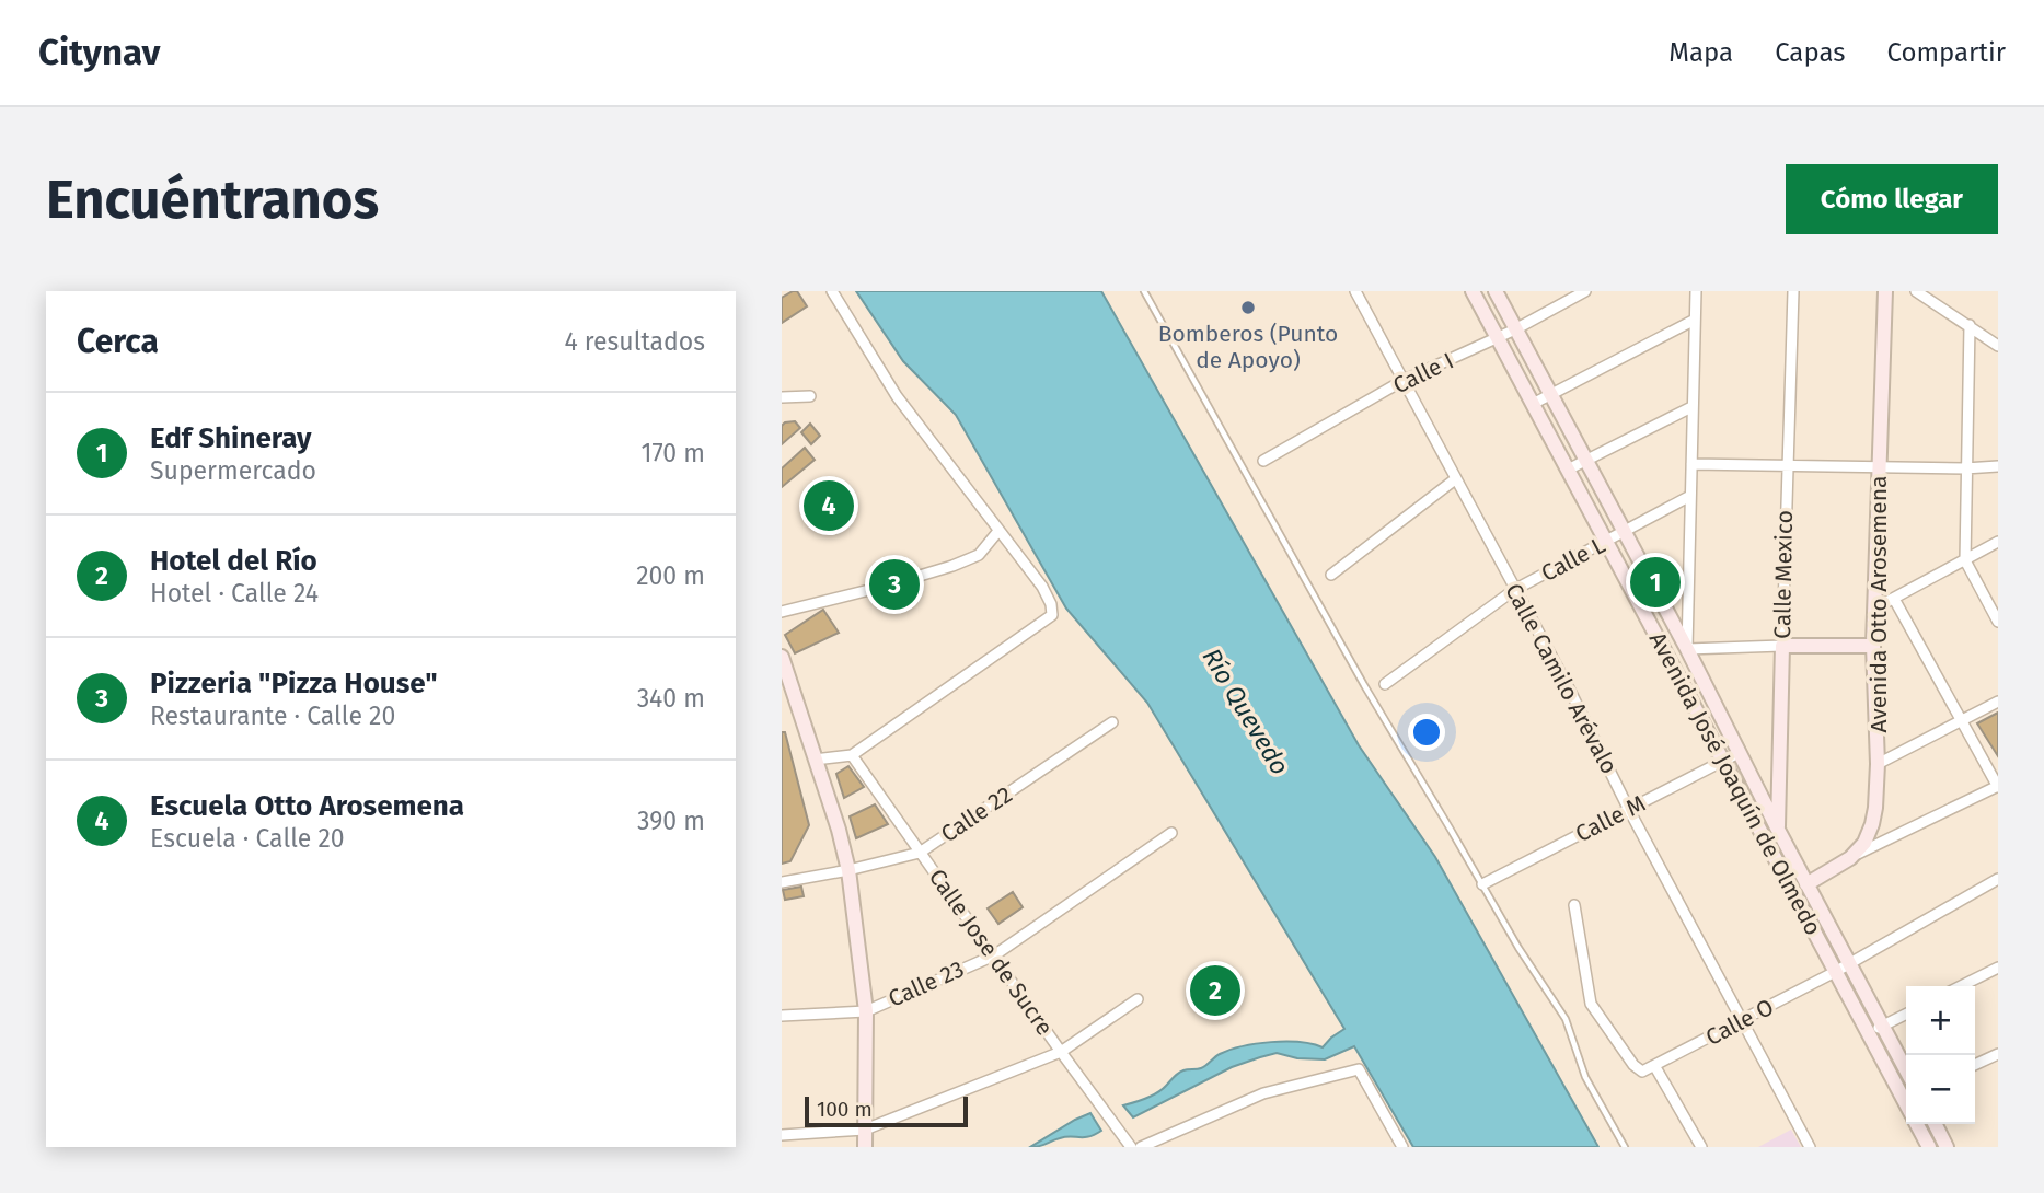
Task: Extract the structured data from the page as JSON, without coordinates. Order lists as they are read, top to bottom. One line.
{"streets":{"main road":["Calle Mexico","Avenida Otto Arosemena","Avenida José Joaquín de Olmedo"],"street":["Calle I","Calle L","Calle Camilo Arévalo","Calle 22","Calle M","Calle Jose de Sucre","Calle 23","Calle O"]},"crossings":[["Calle I","Calle Camilo Arévalo"],["Calle I","Avenida José Joaquín de Olmedo"],["Calle L","Calle Camilo Arévalo"],["Calle L","Avenida José Joaquín de Olmedo"],["Calle Mexico","Avenida José Joaquín de Olmedo"],["Avenida Otto Arosemena","Avenida José Joaquín de Olmedo"],["Calle Camilo Arévalo","Calle M"],["Calle Camilo Arévalo","Calle O"],["Avenida José Joaquín de Olmedo","Calle M"],["Avenida José Joaquín de Olmedo","Calle O"],["Calle 22","Calle Jose de Sucre"],["Calle Jose de Sucre","Calle 23"]],"water":["Río Quevedo"],"places":["Bomberos (Punto de Apoyo)"],"scale_bar":"100 m","page":{"header":"Citynav","nav":["Mapa","Capas","Compartir"],"buttons":"Cómo llegar","title":"Encuéntranos","heading":["Cerca","4 resultados"],"list":[{"mark":"1","name":"Edf Shineray","note":"Supermercado","value":"170 m"},{"mark":"2","name":"Hotel del Río","note":"Hotel · Calle 24","value":"200 m"},{"mark":"3","name":"Pizzeria \"Pizza House\"","note":"Restaurante · Calle 20","value":"340 m"},{"mark":"4","name":"Escuela Otto Arosemena","note":"Escuela · Calle 20","value":"390 m"}],"pins":["4","1","3","2"],"map_buttons":["+","−"],"scale":"100 m"}}
